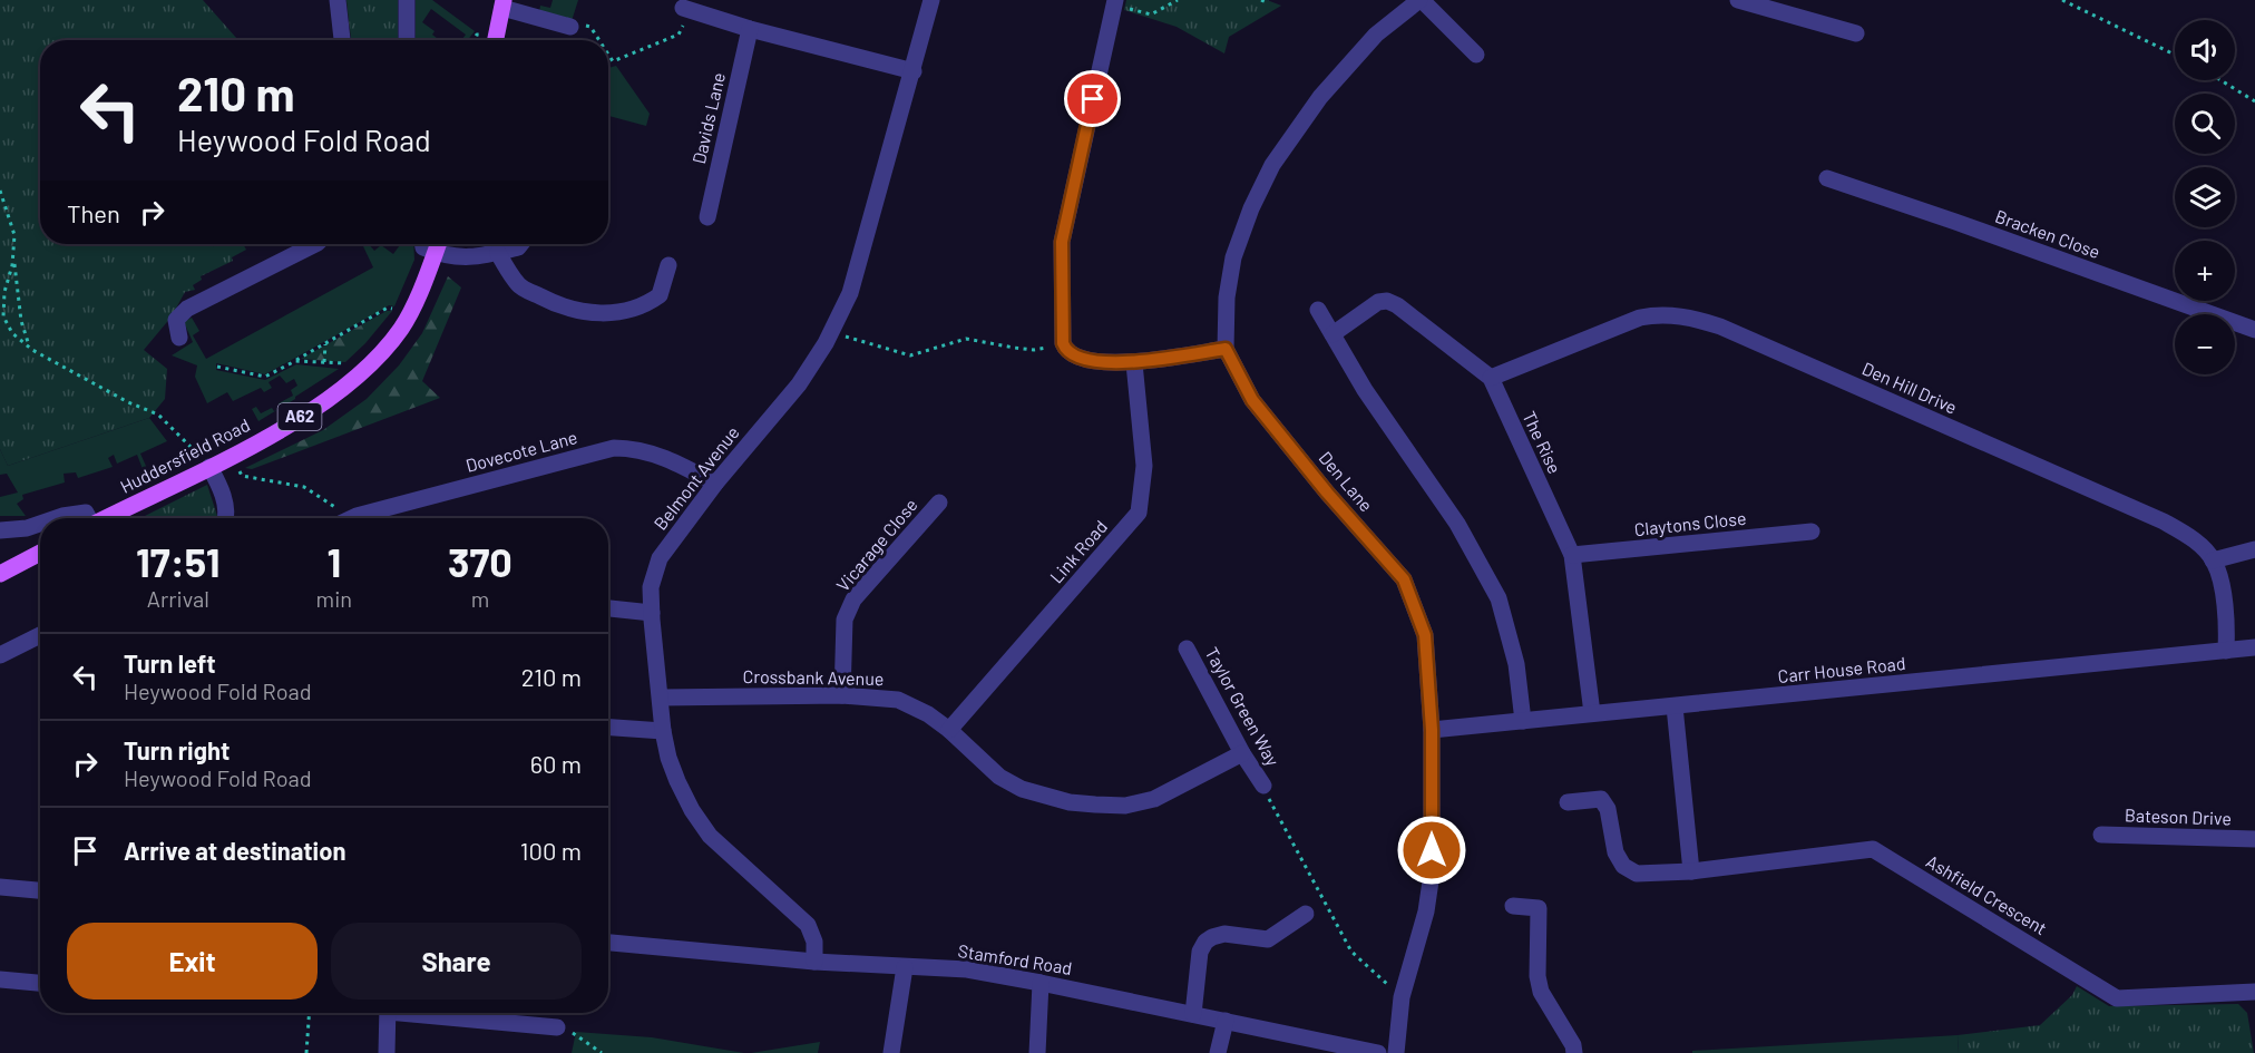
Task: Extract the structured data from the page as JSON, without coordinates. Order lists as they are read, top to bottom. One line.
{"streets":{"main road":["A62","Huddersfield Road"],"street":["Davids Lane","Bracken Close","Den Hill Drive","The Rise","Dovecote Lane","Belmont Avenue","Den Lane","Claytons Close","Vicarage Close","Link Road","Carr House Road","Crossbank Avenue","Taylor Green Way","Bateson Drive","Ashfield Crescent","Stamford Road"]},"crossings":[["Den Hill Drive","The Rise"],["The Rise","Claytons Close"],["The Rise","Carr House Road"],["Dovecote Lane","Belmont Avenue"],["Belmont Avenue","Crossbank Avenue"],["Belmont Avenue","Stamford Road"],["Den Lane","Carr House Road"],["Vicarage Close","Crossbank Avenue"],["Link Road","Crossbank Avenue"],["Crossbank Avenue","Taylor Green Way"]],"page":{"map_buttons":["+","−"],"turn":["210 m","Heywood Fold Road"],"then":"Then","eta":["17:51","Arrival","1","min","370","m"],"list":[{"name":"Turn left","note":"Heywood Fold Road","value":"210 m"},{"name":"Turn right","note":"Heywood Fold Road","value":"60 m"},{"name":"Arrive at destination","value":"100 m"}],"buttons":["Exit","Share"]}}
